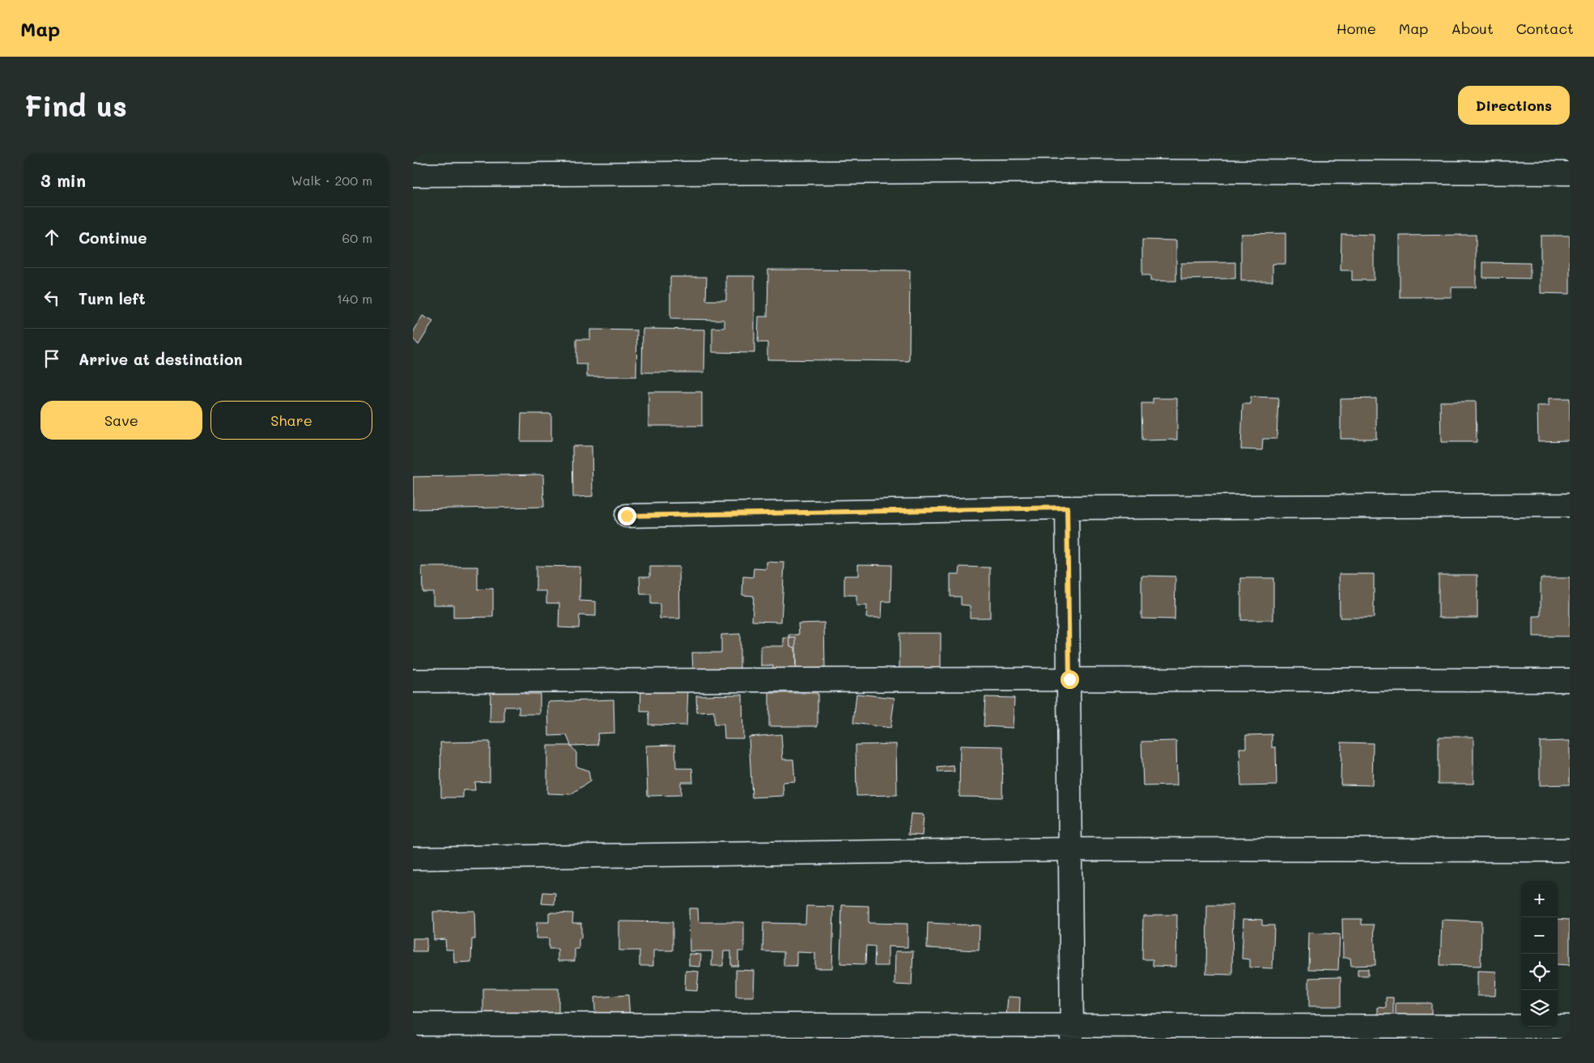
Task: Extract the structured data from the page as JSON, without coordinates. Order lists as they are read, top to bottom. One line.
{"page":{"header":"Map","nav":["Home","Map","About","Contact"],"buttons":["Directions",["Save","Share"]],"title":"Find us","heading":["3 min","Walk · 200 m"],"list":[["Continue","60 m"],["Turn left","140 m"],"Arrive at destination"],"map_buttons":["+","−"]}}
